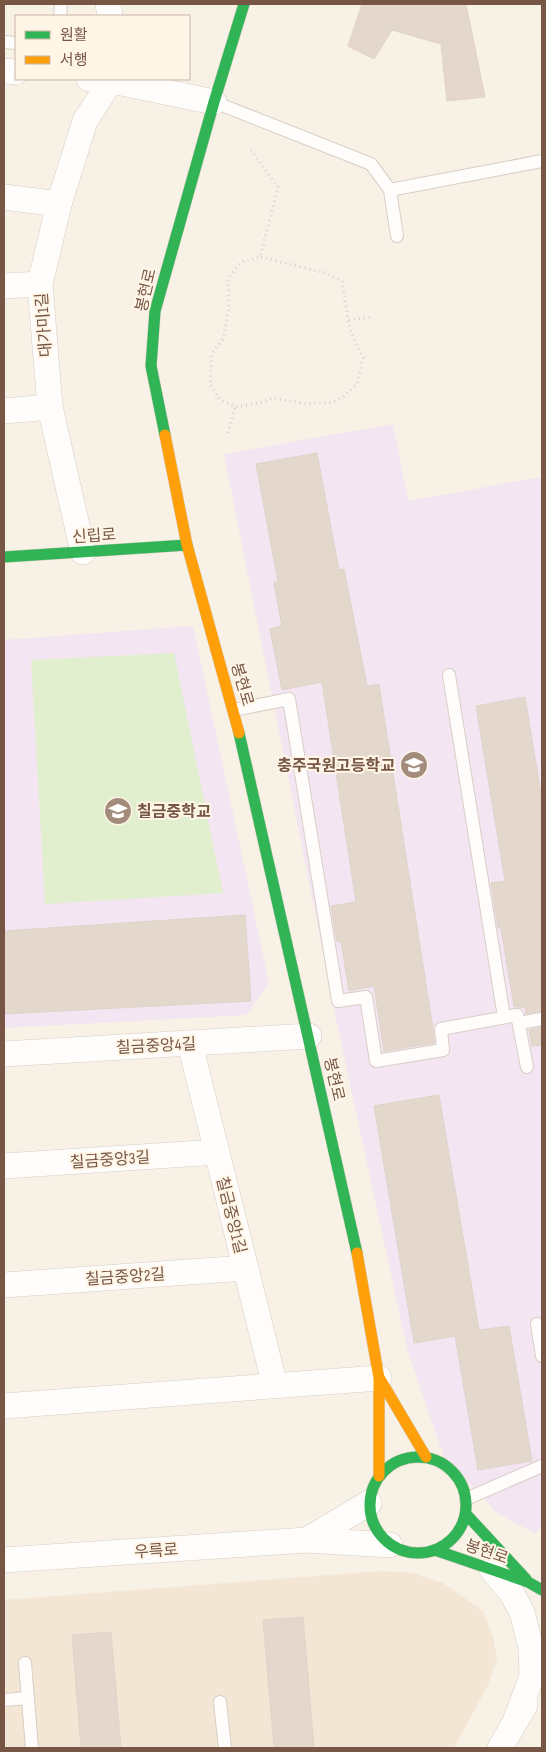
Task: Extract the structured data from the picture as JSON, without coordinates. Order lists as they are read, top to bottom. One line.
{"streets":{"street":["봉현로","대가미1길","신립로","칠금중앙4길","칠금중앙3길","칠금중앙1길","칠금중앙2길","우륵로"]},"crossings":[["봉현로","신립로"],["봉현로","칠금중앙4길"],["봉현로","우륵로"],["대가미1길","신립로"],["칠금중앙4길","칠금중앙1길"],["칠금중앙3길","칠금중앙1길"],["칠금중앙1길","칠금중앙2길"]],"places":{"school or university":["충주국원고등학교","칠금중학교"]},"legend":["원활","서행"]}
